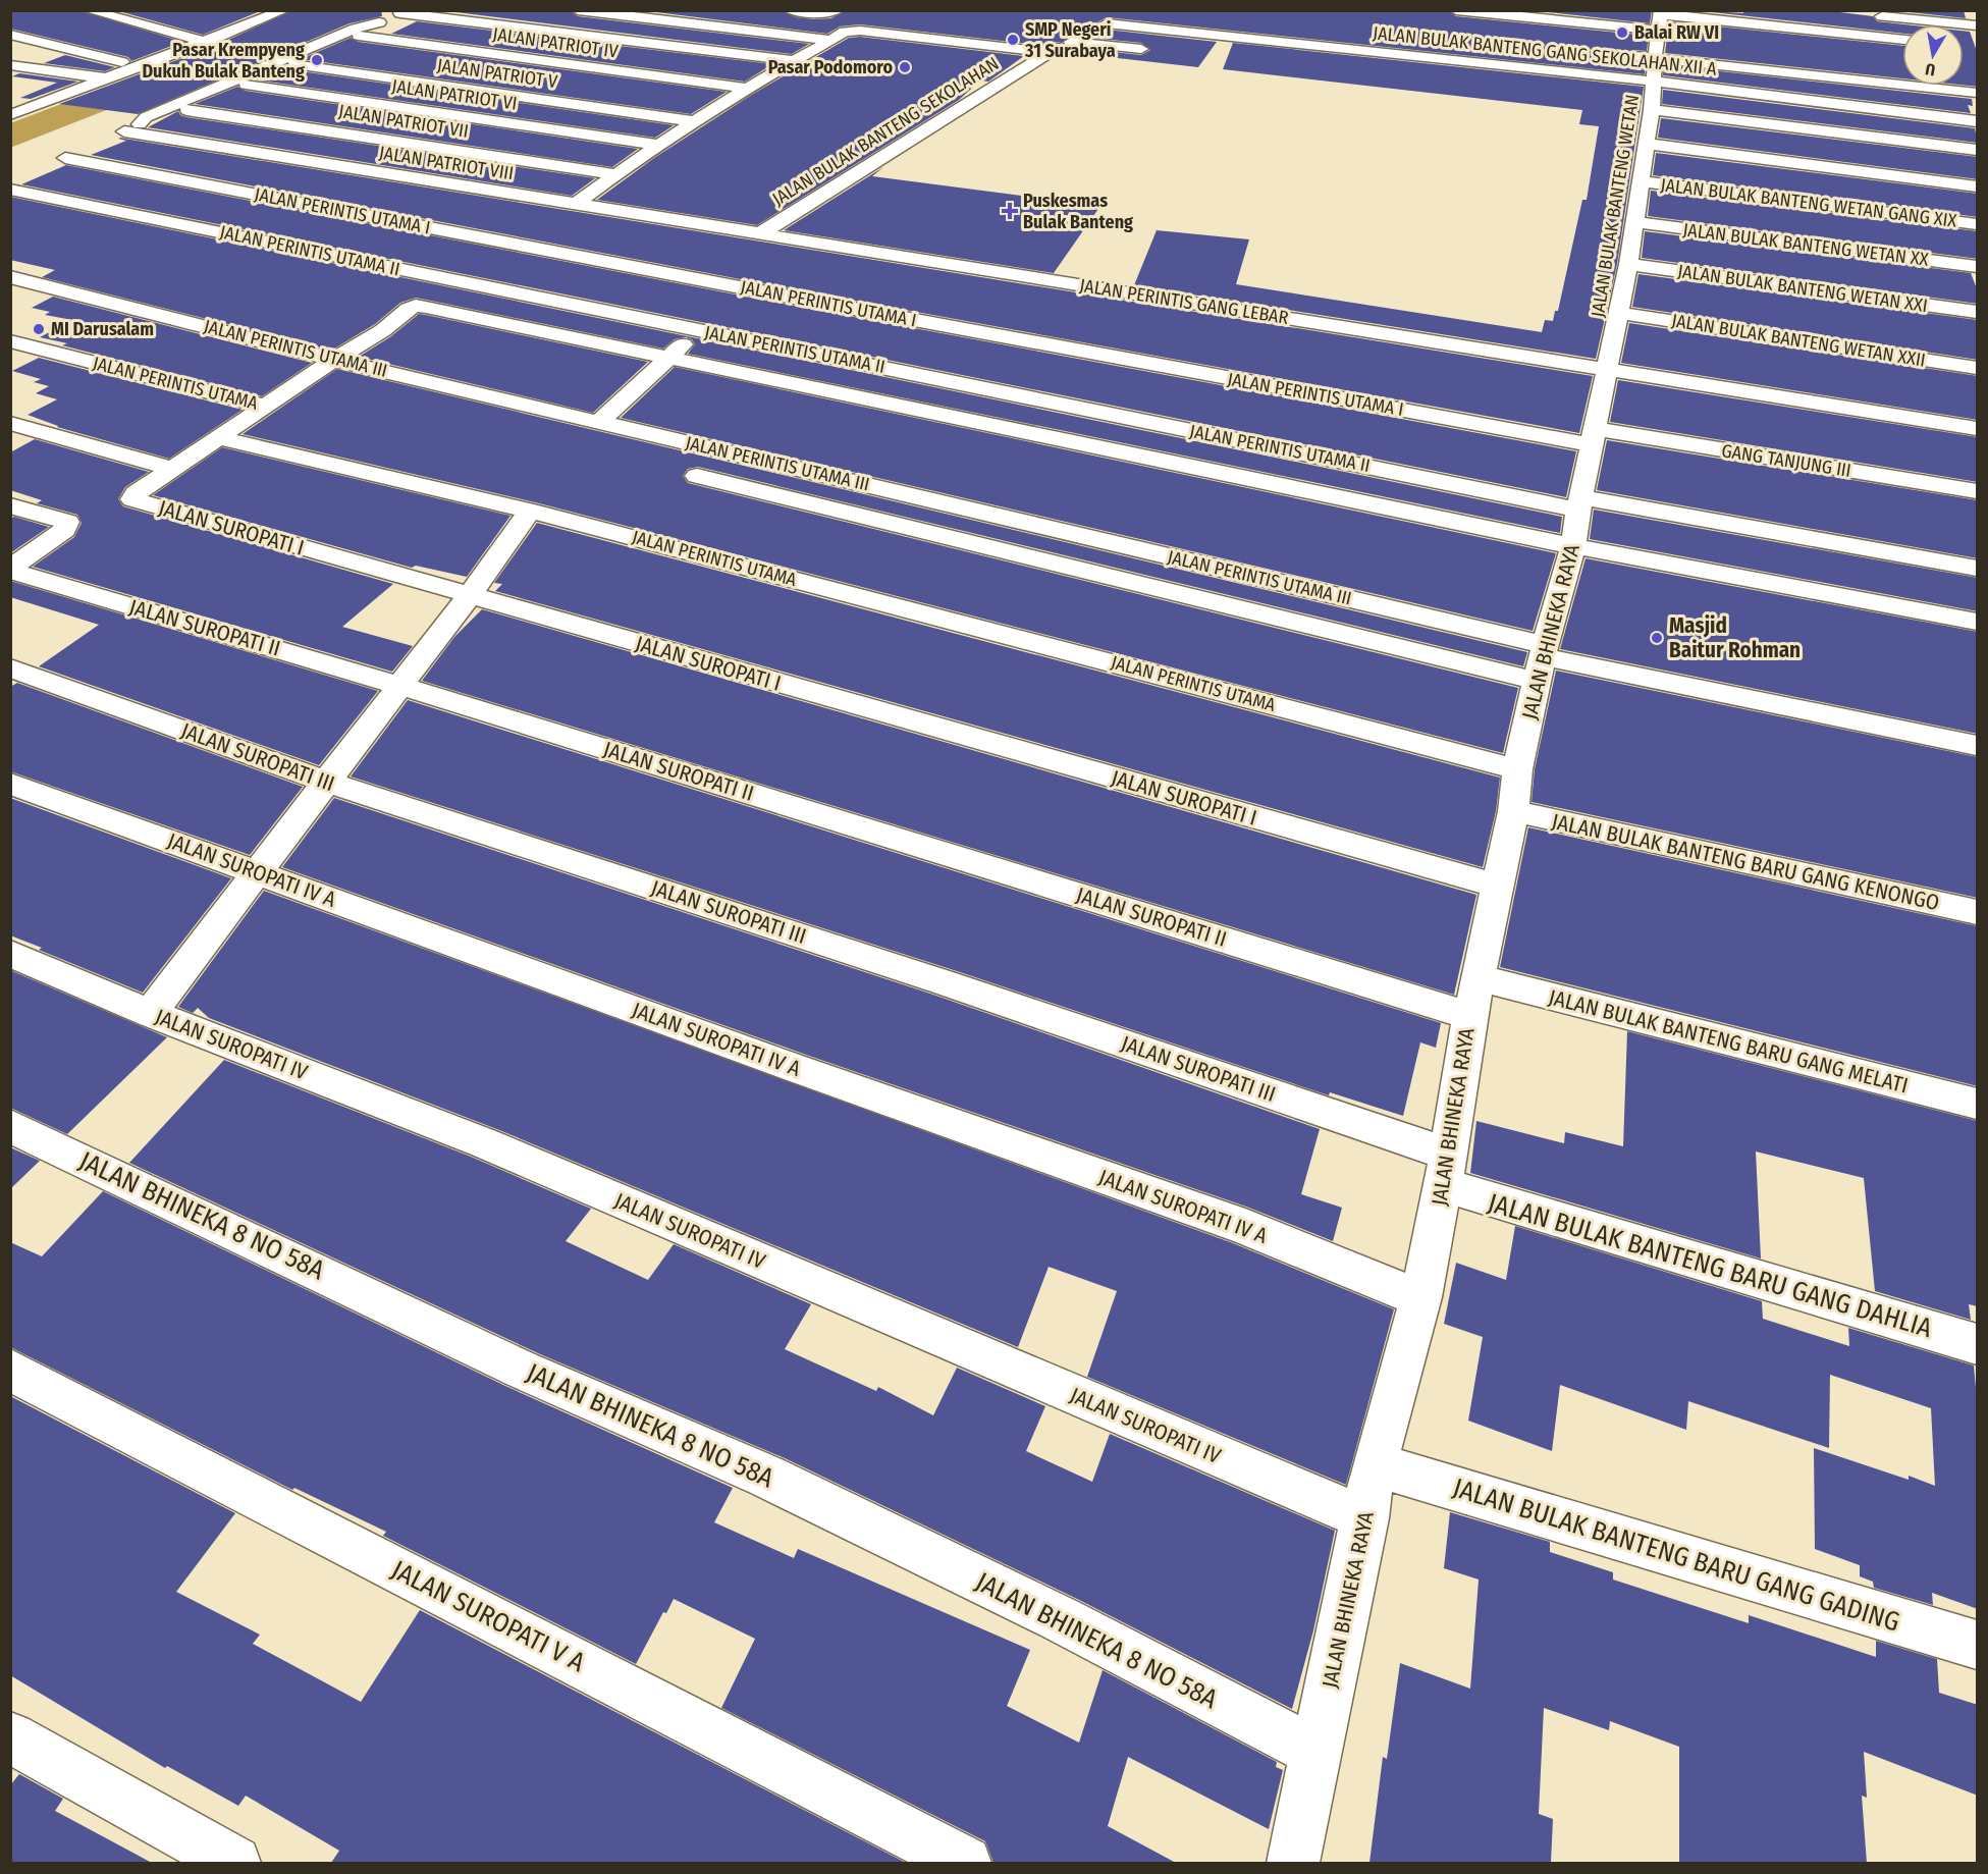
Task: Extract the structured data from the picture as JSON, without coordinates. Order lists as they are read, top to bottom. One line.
{"streets":{"street":["JALAN PATRIOT IV","JALAN BULAK BANTENG GANG SEKOLAHAN XII A","JALAN PATRIOT V","JALAN PATRIOT VI","JALAN PATRIOT VII","JALAN BULAK BANTENG SEKOLAHAN","JALAN PATRIOT VIII","JALAN BULAK BANTENG WETAN GANG XIX","JALAN BULAK BANTENG WETAN","JALAN PERINTIS UTAMA I","JALAN BULAK BANTENG WETAN XX","JALAN PERINTIS UTAMA II","JALAN BULAK BANTENG WETAN XXI","JALAN PERINTIS GANG LEBAR","JALAN BULAK BANTENG WETAN XXII","JALAN PERINTIS UTAMA III","JALAN PERINTIS UTAMA","GANG TANJUNG III","JALAN SUROPATI I","JALAN SUROPATI II","JALAN BHINEKA RAYA","JALAN SUROPATI III","JALAN BULAK BANTENG BARU GANG KENONGO","JALAN SUROPATI IV A","JALAN BULAK BANTENG BARU GANG MELATI","JALAN SUROPATI IV","JALAN BHINEKA 8 NO 58A","JALAN BULAK BANTENG BARU GANG DAHLIA","JALAN BULAK BANTENG BARU GANG GADING","JALAN SUROPATI V A"]},"crossings":[["JALAN BULAK BANTENG GANG SEKOLAHAN XII A","JALAN BULAK BANTENG SEKOLAHAN"],["JALAN BULAK BANTENG GANG SEKOLAHAN XII A","JALAN BULAK BANTENG WETAN"],["JALAN BULAK BANTENG SEKOLAHAN","JALAN PATRIOT VIII"],["JALAN BULAK BANTENG SEKOLAHAN","JALAN PERINTIS GANG LEBAR"],["JALAN PATRIOT VIII","JALAN PERINTIS GANG LEBAR"],["JALAN BULAK BANTENG WETAN GANG XIX","JALAN BULAK BANTENG WETAN"],["JALAN BULAK BANTENG WETAN","JALAN BULAK BANTENG WETAN XX"],["JALAN BULAK BANTENG WETAN","JALAN BULAK BANTENG WETAN XXI"],["JALAN BULAK BANTENG WETAN","JALAN PERINTIS GANG LEBAR"],["JALAN BULAK BANTENG WETAN","JALAN BULAK BANTENG WETAN XXII"],["JALAN BULAK BANTENG WETAN","JALAN BHINEKA RAYA"],["JALAN PERINTIS UTAMA I","GANG TANJUNG III"],["JALAN PERINTIS UTAMA I","JALAN BHINEKA RAYA"],["JALAN PERINTIS UTAMA II","JALAN BHINEKA RAYA"],["JALAN PERINTIS GANG LEBAR","JALAN BHINEKA RAYA"],["JALAN PERINTIS UTAMA III","JALAN BHINEKA RAYA"],["JALAN PERINTIS UTAMA","JALAN BHINEKA RAYA"],["GANG TANJUNG III","JALAN BHINEKA RAYA"],["JALAN SUROPATI I","JALAN BHINEKA RAYA"],["JALAN SUROPATI II","JALAN BHINEKA RAYA"],["JALAN BHINEKA RAYA","JALAN SUROPATI III"],["JALAN BHINEKA RAYA","JALAN BULAK BANTENG BARU GANG KENONGO"],["JALAN BHINEKA RAYA","JALAN SUROPATI IV A"],["JALAN BHINEKA RAYA","JALAN BULAK BANTENG BARU GANG MELATI"],["JALAN BHINEKA RAYA","JALAN SUROPATI IV"],["JALAN BHINEKA RAYA","JALAN BHINEKA 8 NO 58A"],["JALAN BHINEKA RAYA","JALAN BULAK BANTENG BARU GANG DAHLIA"],["JALAN BHINEKA RAYA","JALAN BULAK BANTENG BARU GANG GADING"],["JALAN SUROPATI III","JALAN BULAK BANTENG BARU GANG DAHLIA"]],"places":{"other":["Balai RW VI","SMP Negeri 31 Surabaya","Pasar Krempyeng Dukuh Bulak Banteng","Pasar Podomoro","MI Darusalam","Masjid Baitur Rohman"],"health":["Puskesmas Bulak Banteng"]},"north":"bottom"}
